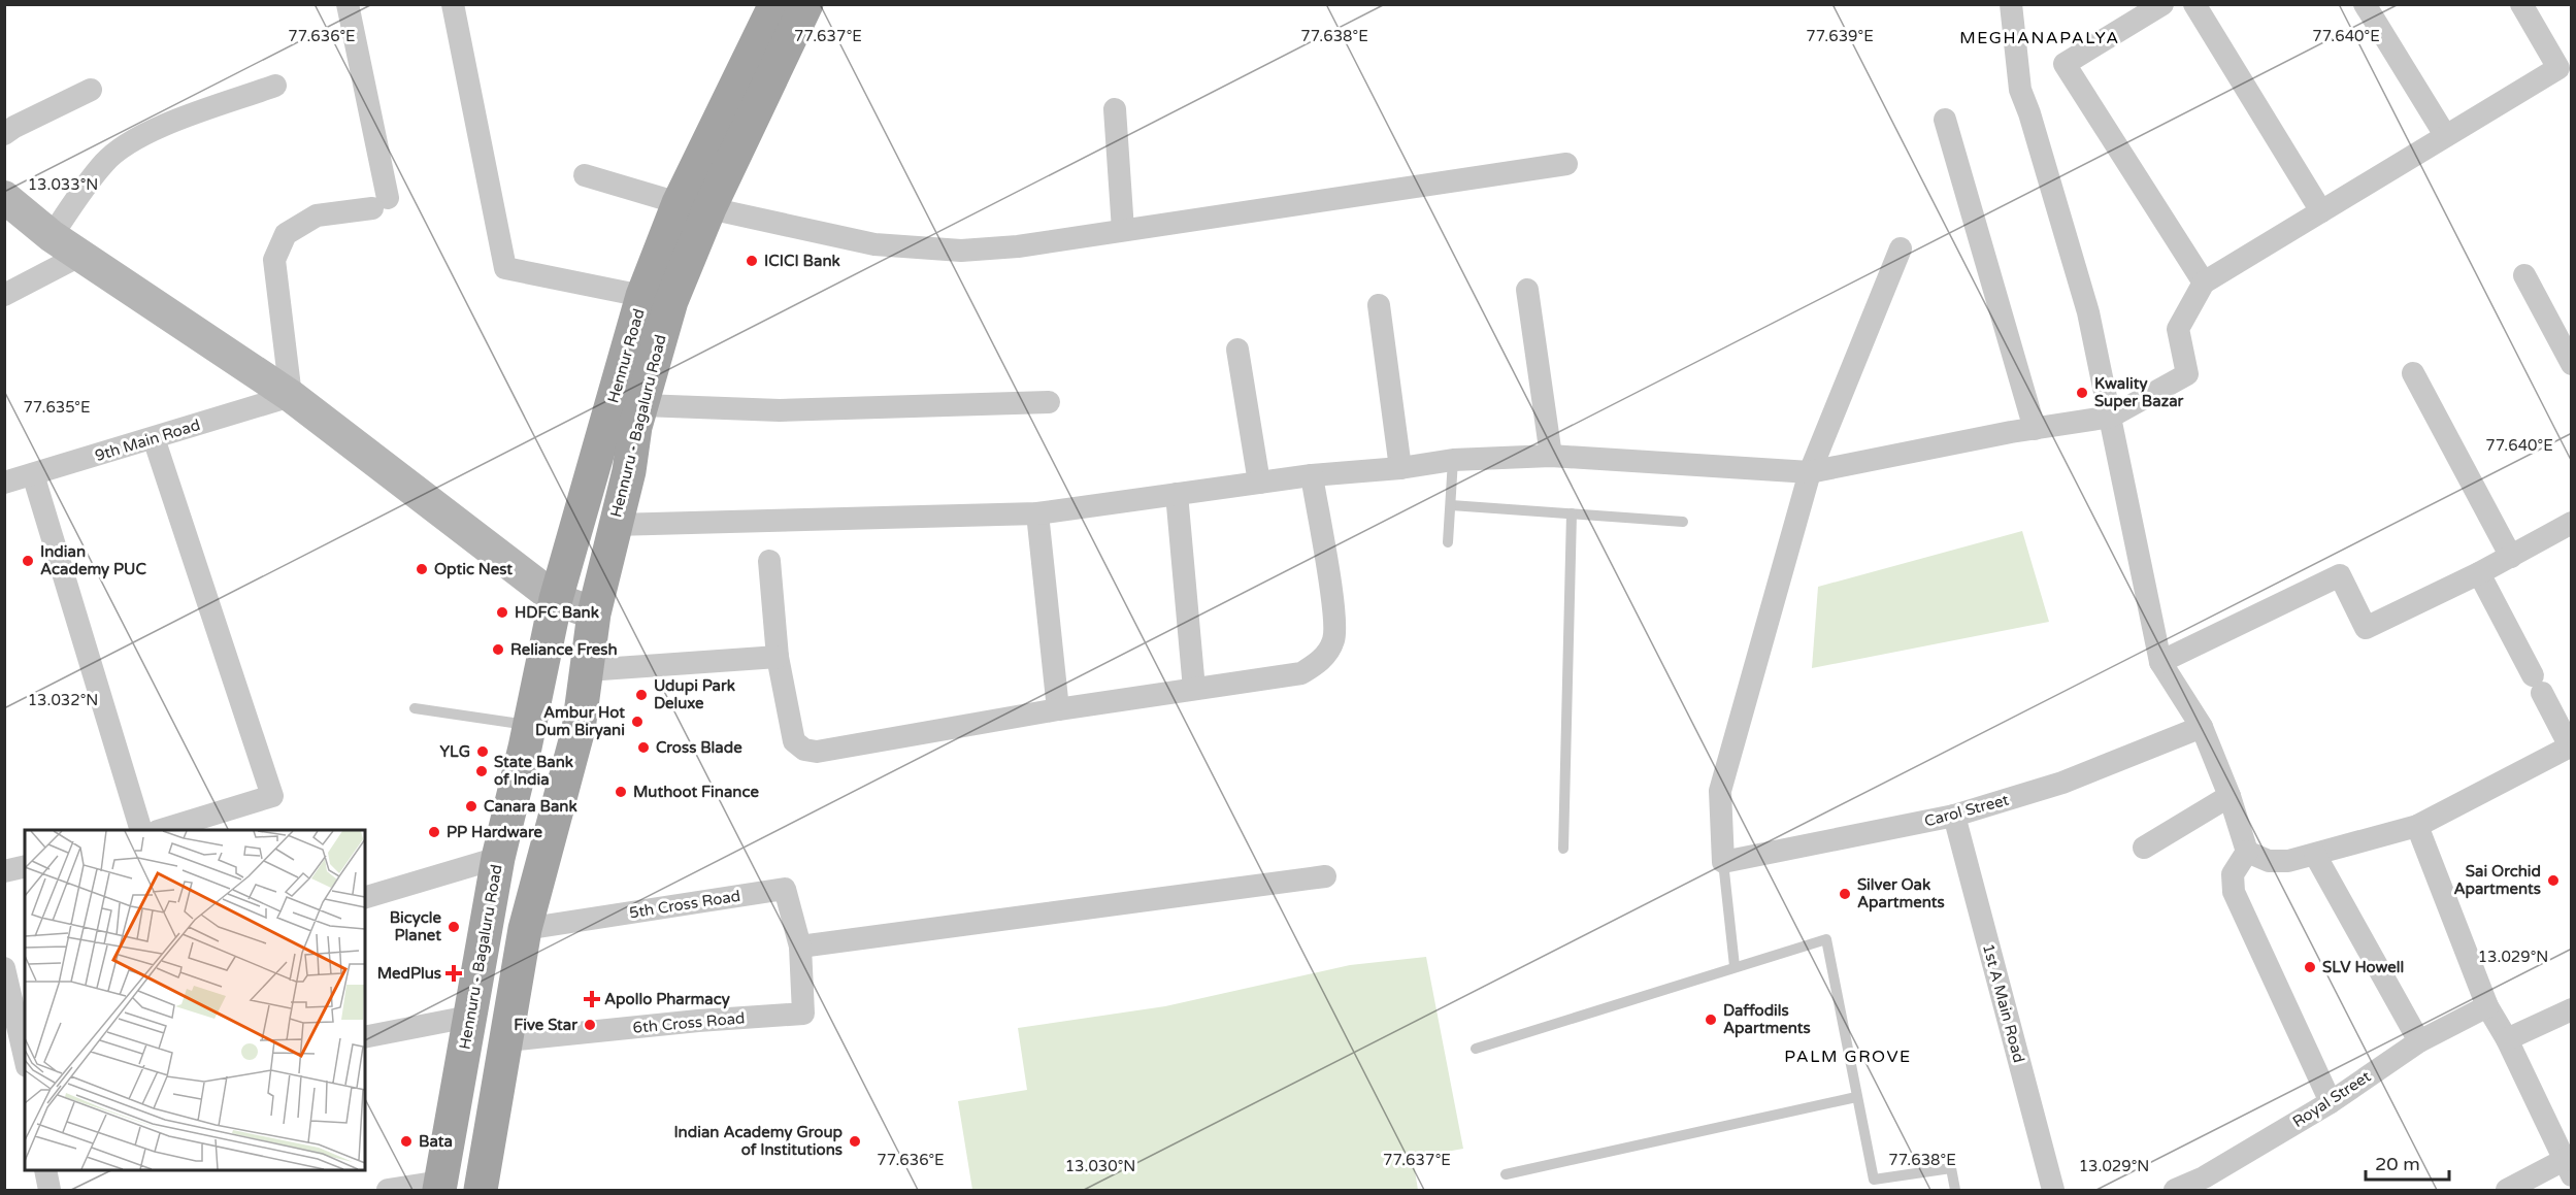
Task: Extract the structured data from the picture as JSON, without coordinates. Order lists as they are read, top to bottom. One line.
{"streets":{"main road":["Hennur Road","Hennuru - Bagaluru Road"],"street":["9th Main Road","Carol Street","5th Cross Road","1st A Main Road","6th Cross Road","Royal Street"]},"crossings":[["Hennur Road","Hennuru - Bagaluru Road"],["Hennuru - Bagaluru Road","5th Cross Road"],["Carol Street","1st A Main Road"],["5th Cross Road","6th Cross Road"]],"districts":["MEGHANAPALYA","PALM GROVE"],"places":{"other":["ICICI Bank","Kwality Super Bazar","Indian Academy PUC","Optic Nest","HDFC Bank","Reliance Fresh","Udupi Park Deluxe","Ambur Hot Dum Biryani","Cross Blade","YLG","State Bank of India","Muthoot Finance","Canara Bank","PP Hardware","Sai Orchid Apartments","Silver Oak Apartments","Bicycle Planet","SLV Howell","Daffodils Apartments","Five Star","Bata","Indian Academy Group of Institutions"],"health":["MedPlus","Apollo Pharmacy"]},"scale_bar":"20 m","coordinates":["77.636°E","77.637°E","77.638°E","77.639°E","77.640°E","13.033°N","77.635°E","13.032°N","13.029°N","13.030°N"]}
